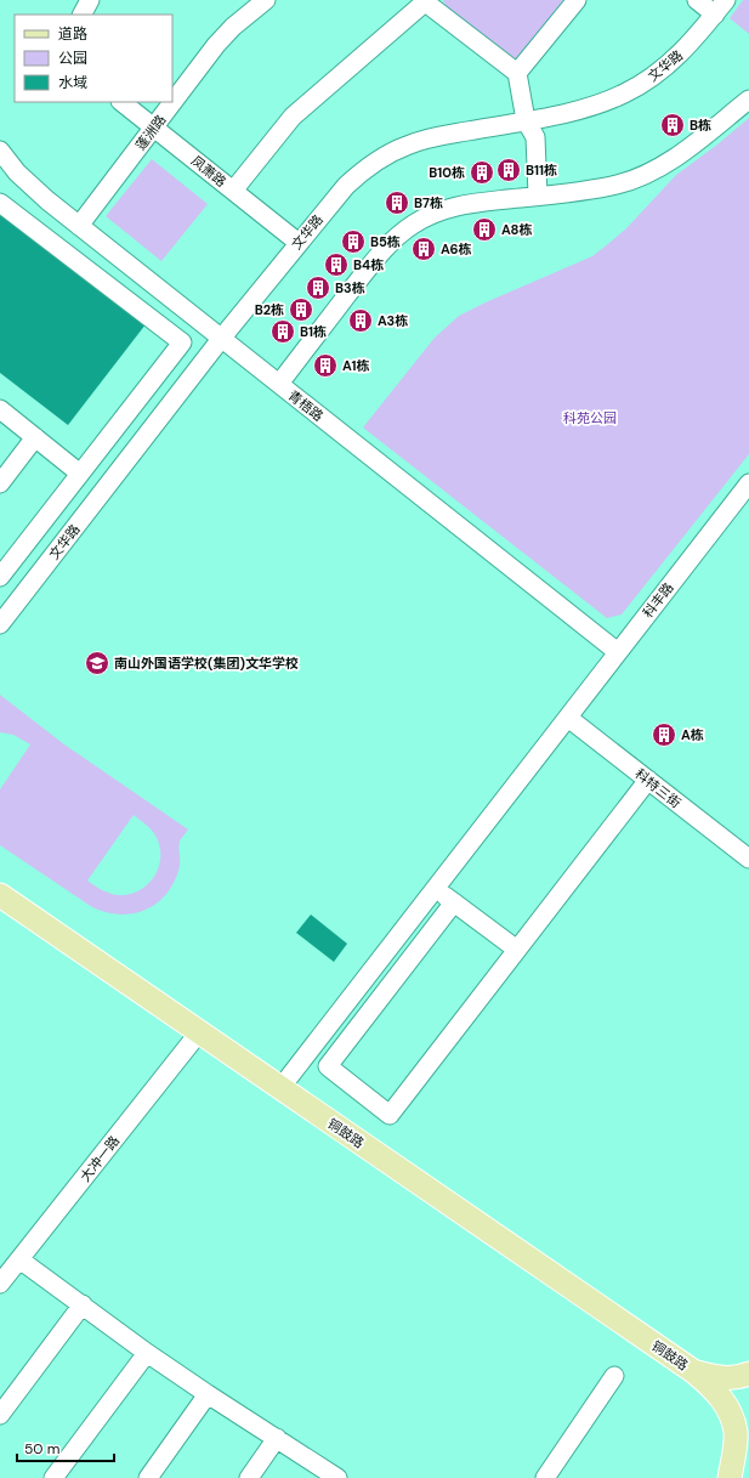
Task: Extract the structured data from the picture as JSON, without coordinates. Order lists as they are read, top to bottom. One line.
{"streets":{"main road":["铜鼓路"],"street":["文华路","蓬洲路","凤萧路","青梧路","科丰路","科特三街","大冲一路"]},"crossings":[["文华路","凤萧路"],["文华路","青梧路"],["蓬洲路","凤萧路"],["蓬洲路","青梧路"],["青梧路","科丰路"],["科丰路","科特三街"],["科丰路","铜鼓路"],["铜鼓路","大冲一路"]],"parks":["科苑公园"],"places":{"building":["B栋","B11栋","B10栋","B7栋","A8栋","B5栋","A6栋","B4栋","B3栋","B2栋","A3栋","B1栋","A1栋","A栋"],"school or university":["南山外国语学校(集团)文华学校"]},"legend":["道路","公园","水域"],"scale_bar":"50 m"}
